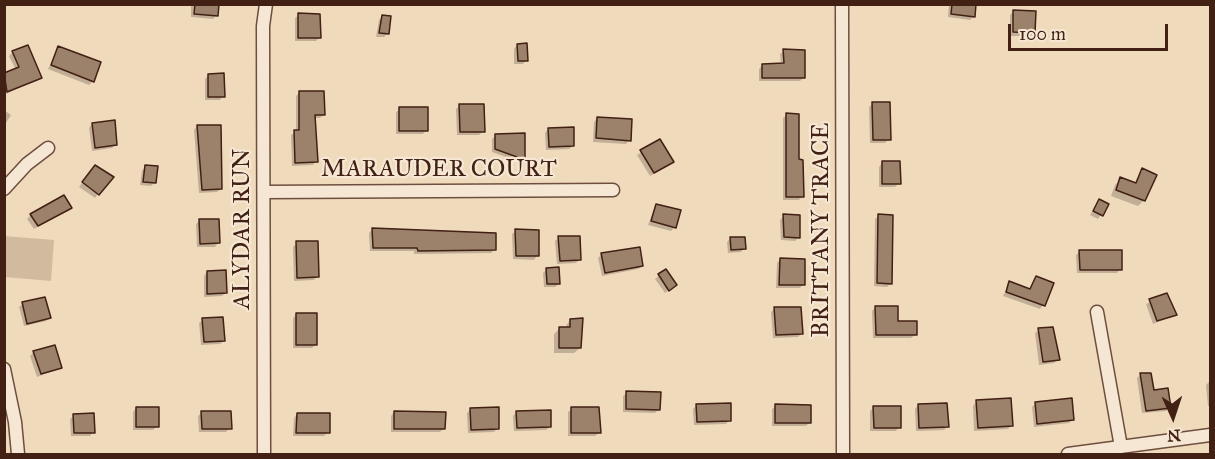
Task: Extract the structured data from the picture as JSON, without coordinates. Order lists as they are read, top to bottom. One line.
{"streets":{"street":["MARAUDER COURT","ALYDAR RUN","BRITTANY TRACE"]},"crossings":[["MARAUDER COURT","ALYDAR RUN"]],"scale_bar":"100 m","north":"bottom"}
